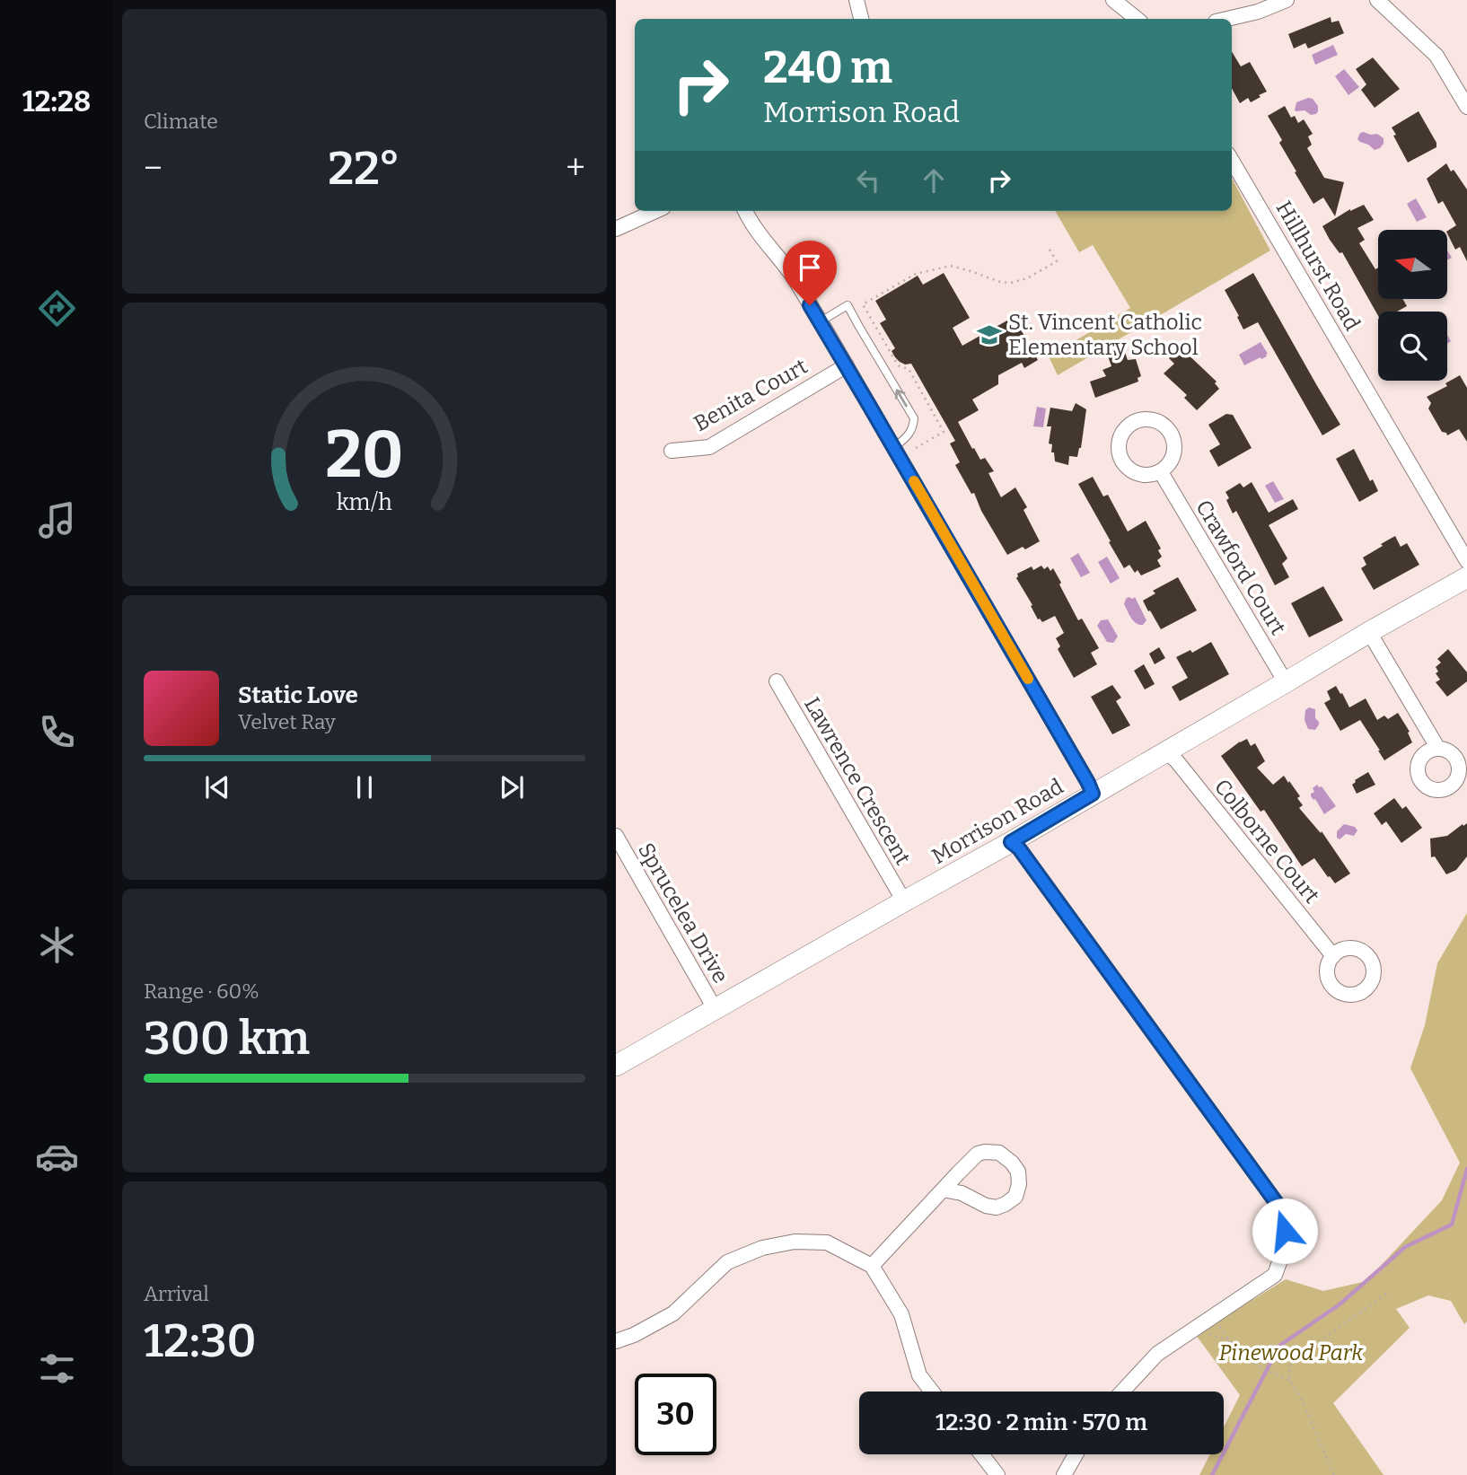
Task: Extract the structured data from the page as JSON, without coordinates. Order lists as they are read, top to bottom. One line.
{"streets":{"street":["Hillhurst Road","Benita Court","Crawford Court","Lawrence Crescent","Morrison Road","Colborne Court","Sprucelea Drive"]},"crossings":[["Crawford Court","Morrison Road"],["Lawrence Crescent","Morrison Road"],["Morrison Road","Colborne Court"],["Morrison Road","Sprucelea Drive"]],"parks":["Pinewood Park"],"places":{"school or university":["St. Vincent Catholic Elementary School"]},"north":"left","page":{"tabs":"12:28","tile":["Climate",["Range · 60%","300 km"],["Arrival","12:30"]],"turn":["240 m","Morrison Road"],"heat":["−","22°","+"],"song":["Static Love","Velvet Ray"],"limit":"30","trip":"12:30 · 2 min · 570 m","gauge":["20","km/h"]}}
